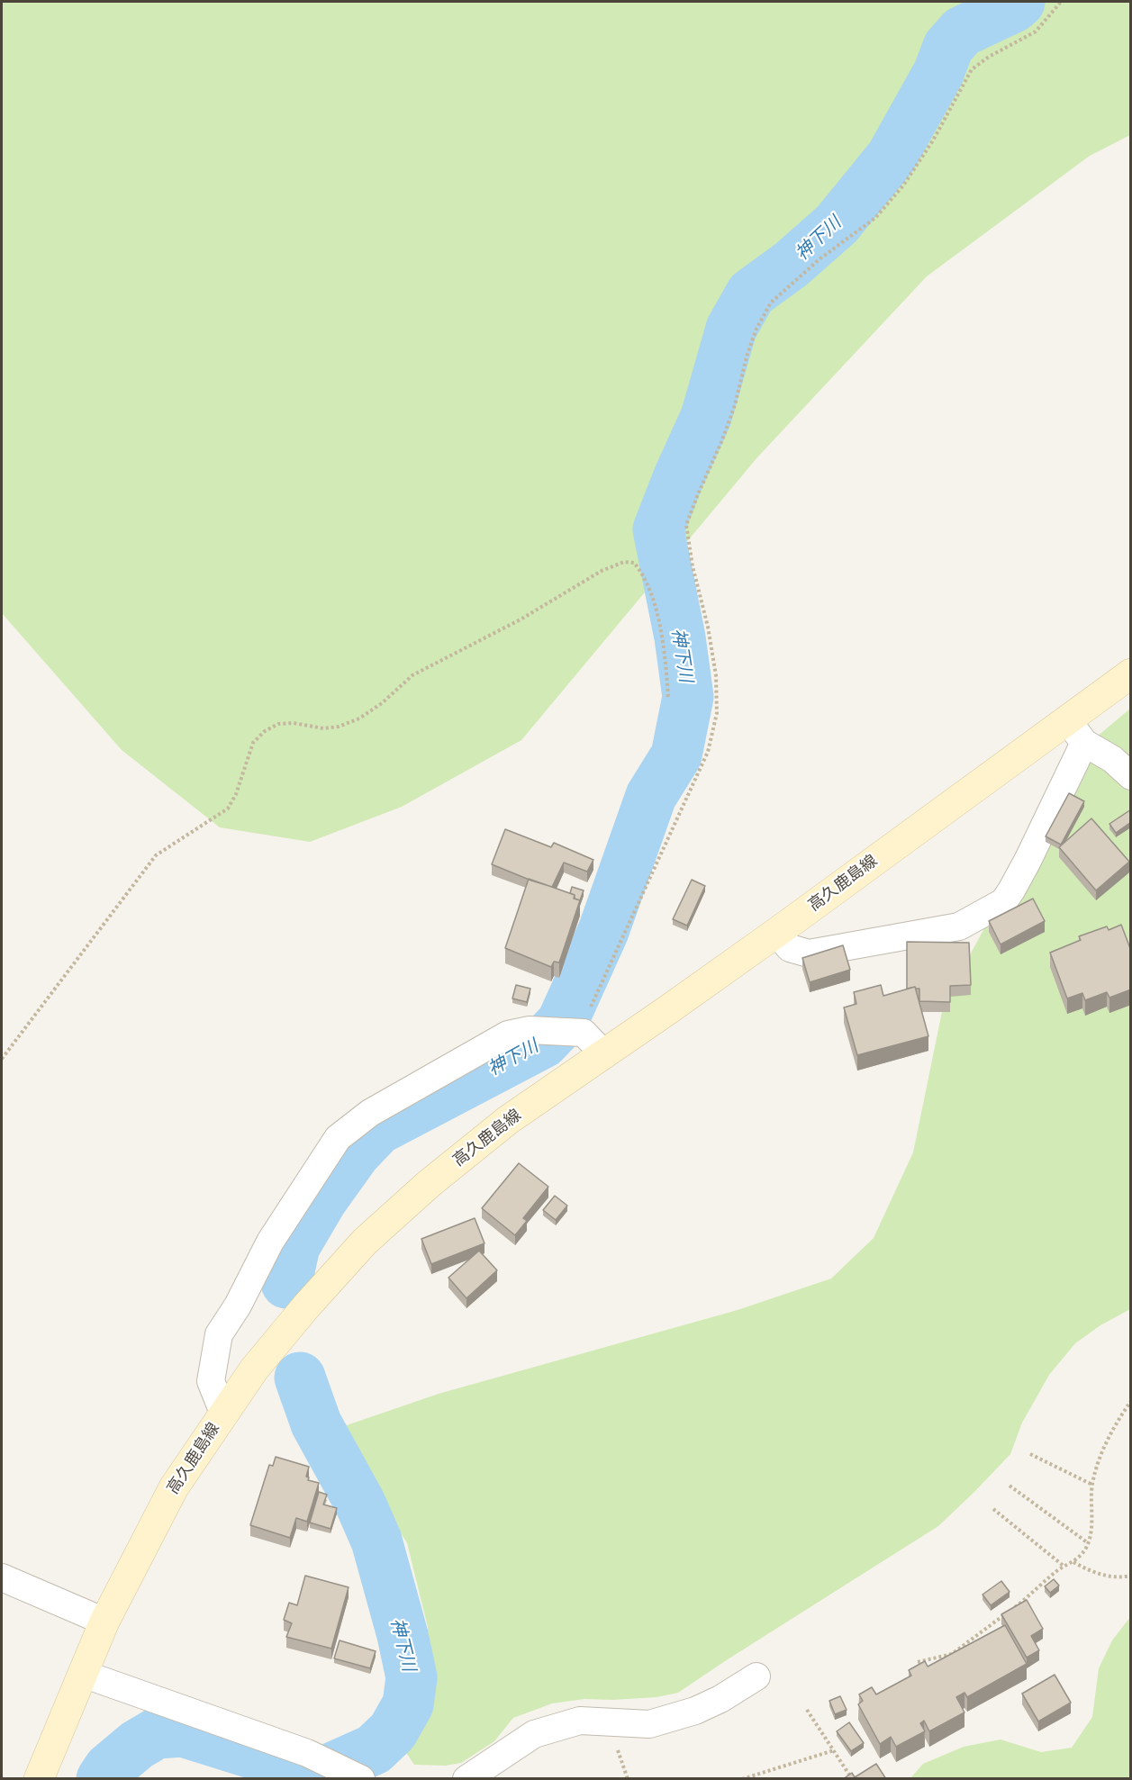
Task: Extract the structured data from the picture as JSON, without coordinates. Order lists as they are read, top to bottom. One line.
{"streets":{"main road":["高久鹿島線"]},"water":["神下川"]}
